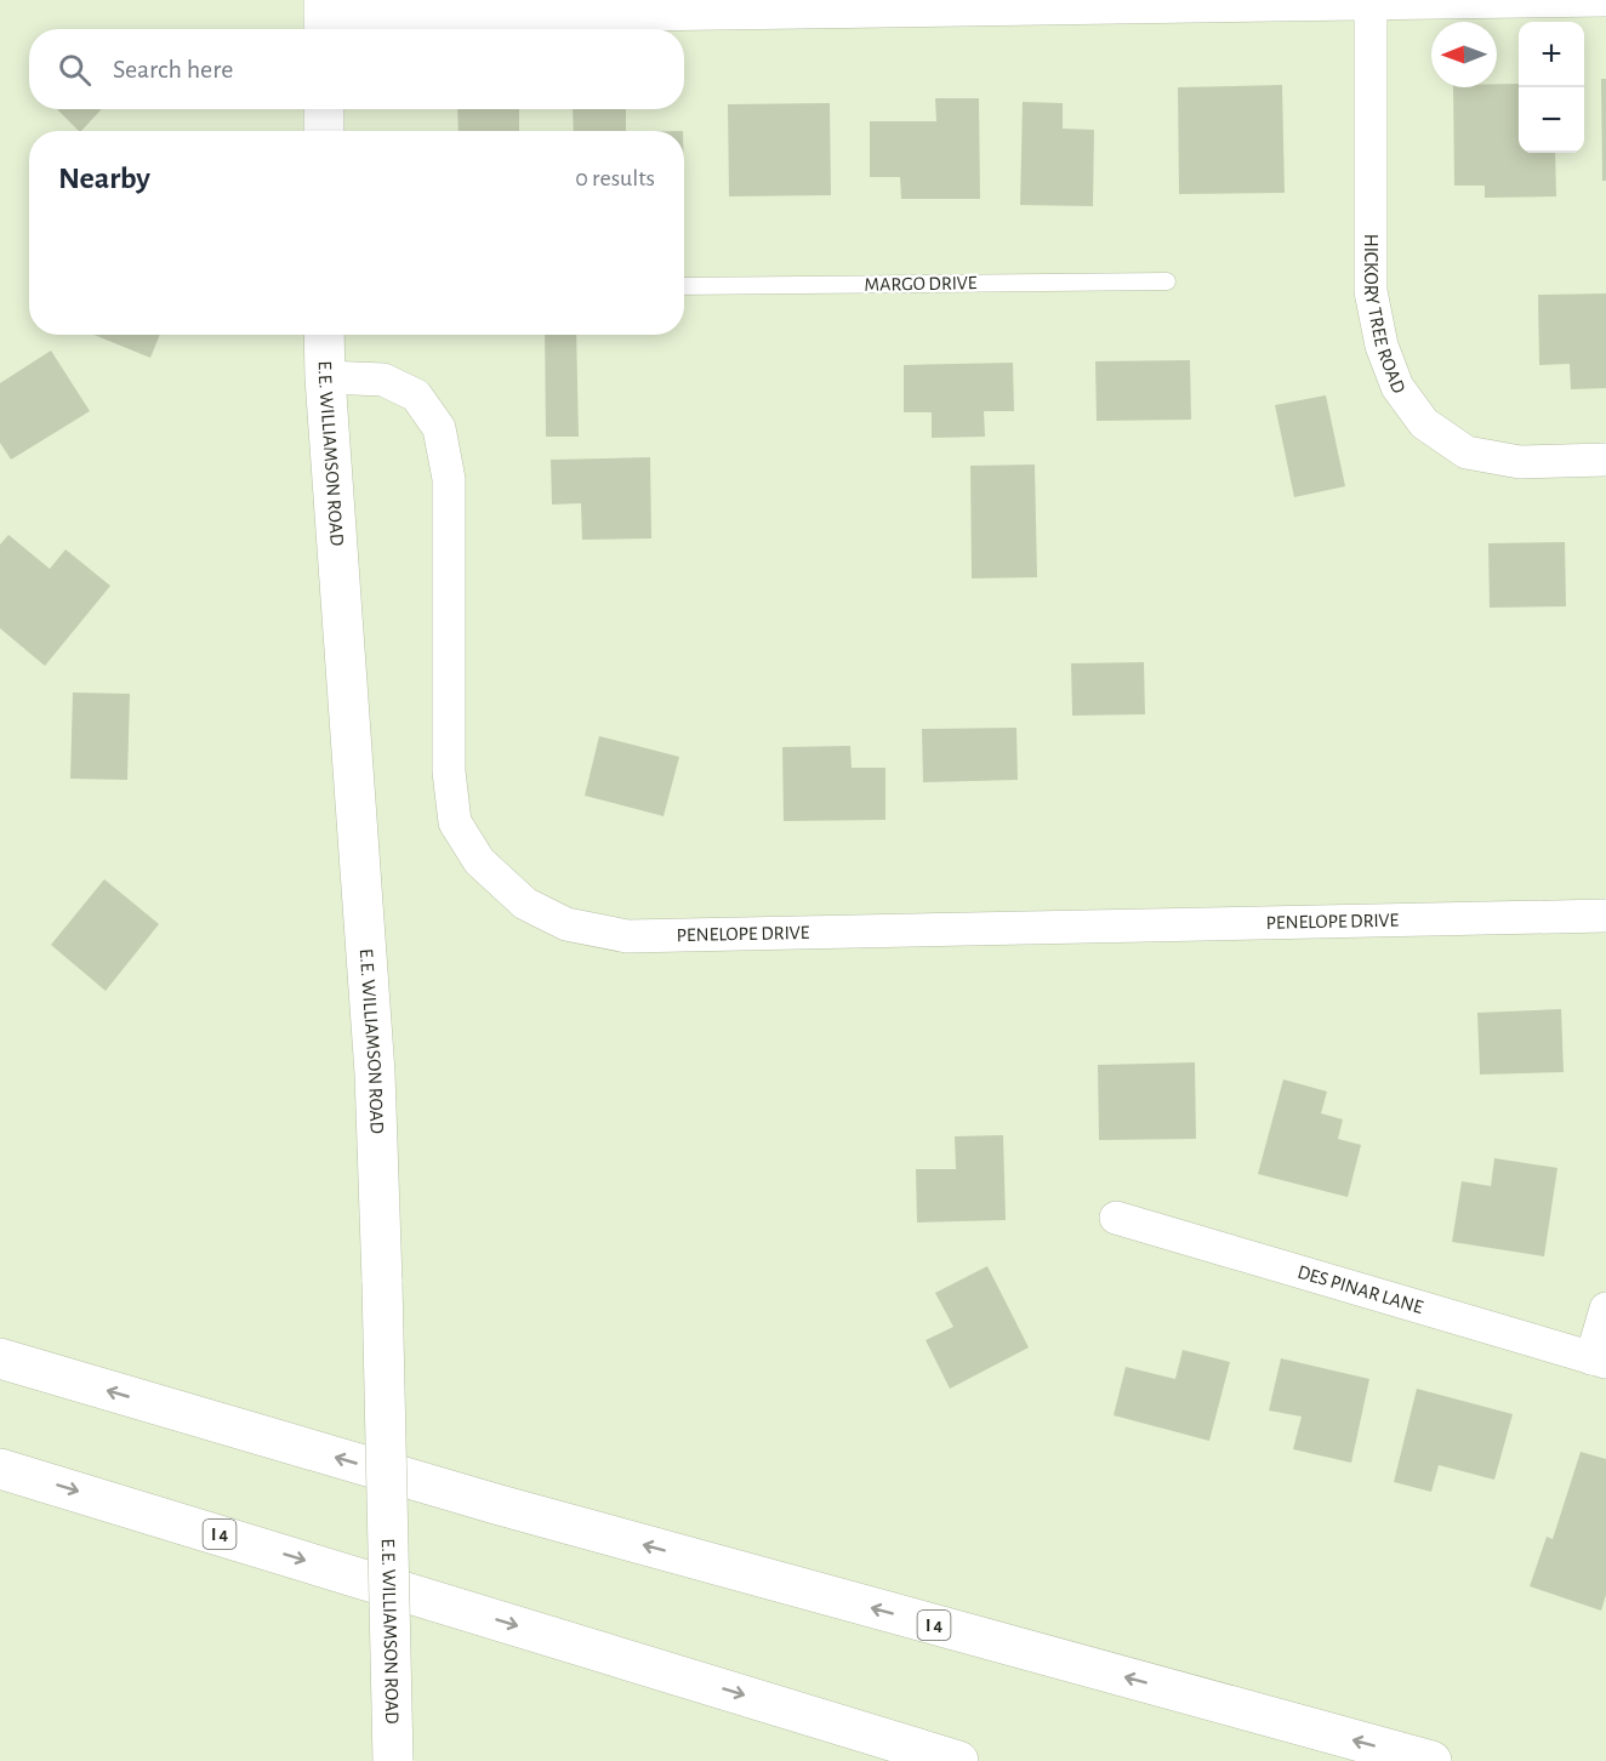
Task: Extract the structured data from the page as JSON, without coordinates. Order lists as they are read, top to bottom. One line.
{"streets":{"main road":["E.E. WILLIAMSON ROAD","I 4"],"street":["HICKORY TREE ROAD","PENELOPE DRIVE","DES PINAR LANE"],"lane":["MARGO DRIVE"]},"crossings":[["E.E. WILLIAMSON ROAD","PENELOPE DRIVE"]],"north":"left","page":{"map_buttons":["+","−"],"search":"Search here","heading":["Nearby","0 results"]}}
